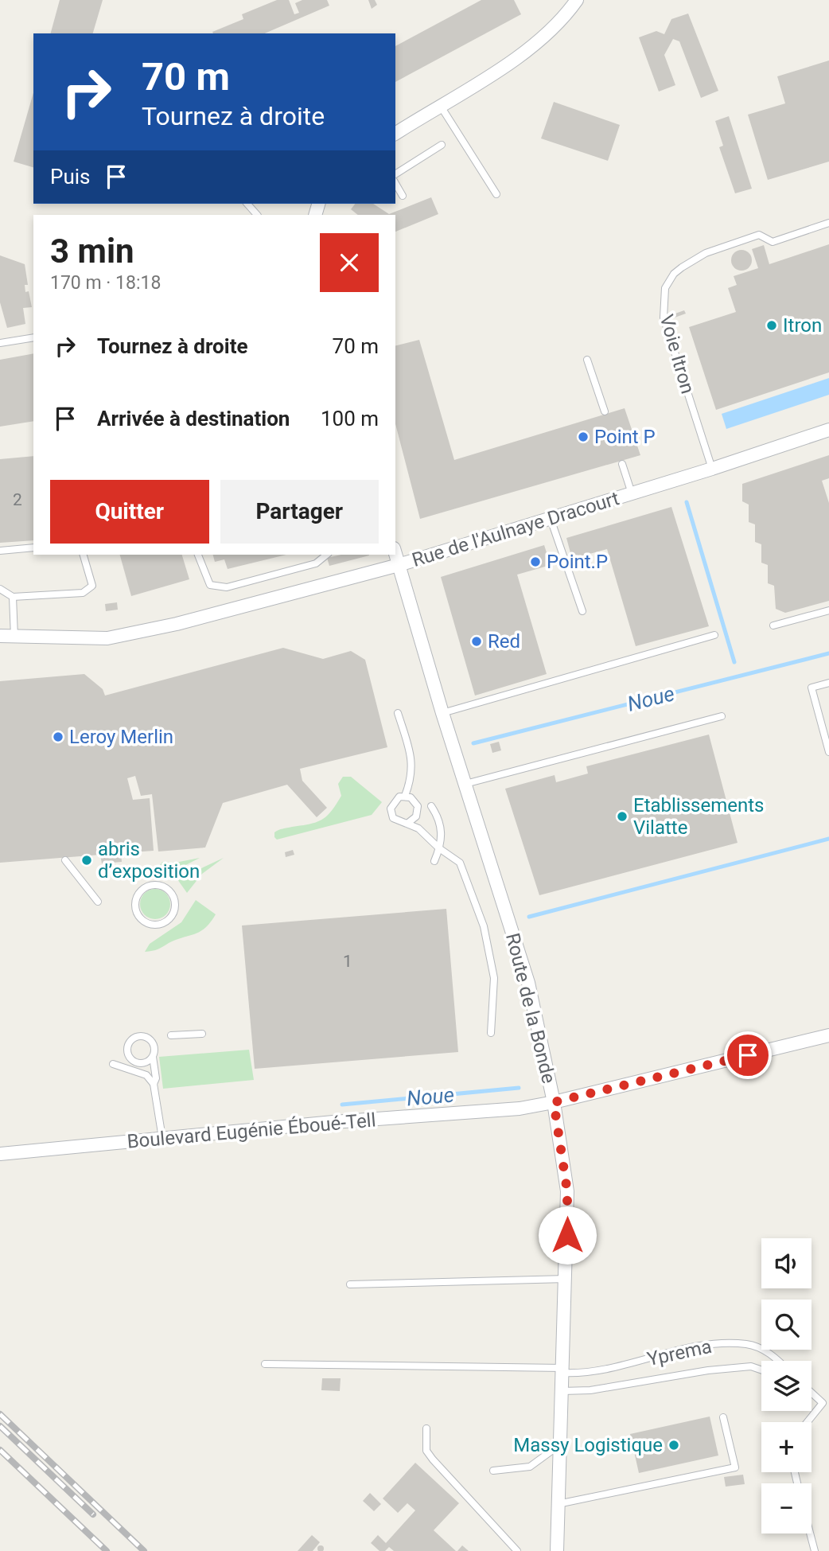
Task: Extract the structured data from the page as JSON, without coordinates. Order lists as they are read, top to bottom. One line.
{"streets":{"street":["Rue de l'Aulnaye Dracourt","Route de la Bonde","Boulevard Eugénie Éboué-Tell"],"lane":["Voie Itron","Yprema"]},"crossings":[["Voie Itron","Rue de l'Aulnaye Dracourt"],["Rue de l'Aulnaye Dracourt","Route de la Bonde"],["Route de la Bonde","Boulevard Eugénie Éboué-Tell"],["Route de la Bonde","Yprema"]],"water":["Noue"],"places":["Itron","Point P","Point.P","Red","Leroy Merlin","Etablissements Vilatte","abris d’exposition","Massy Logistique"],"house_numbers":["2","1"],"page":{"turn":["70 m","Tournez à droite"],"then":"Puis","heading":["3 min","170 m · 18:18"],"list":[{"name":"Tournez à droite","value":"70 m"},{"name":"Arrivée à destination","value":"100 m"}],"buttons":["Quitter","Partager"],"map_buttons":["+","−"]}}
